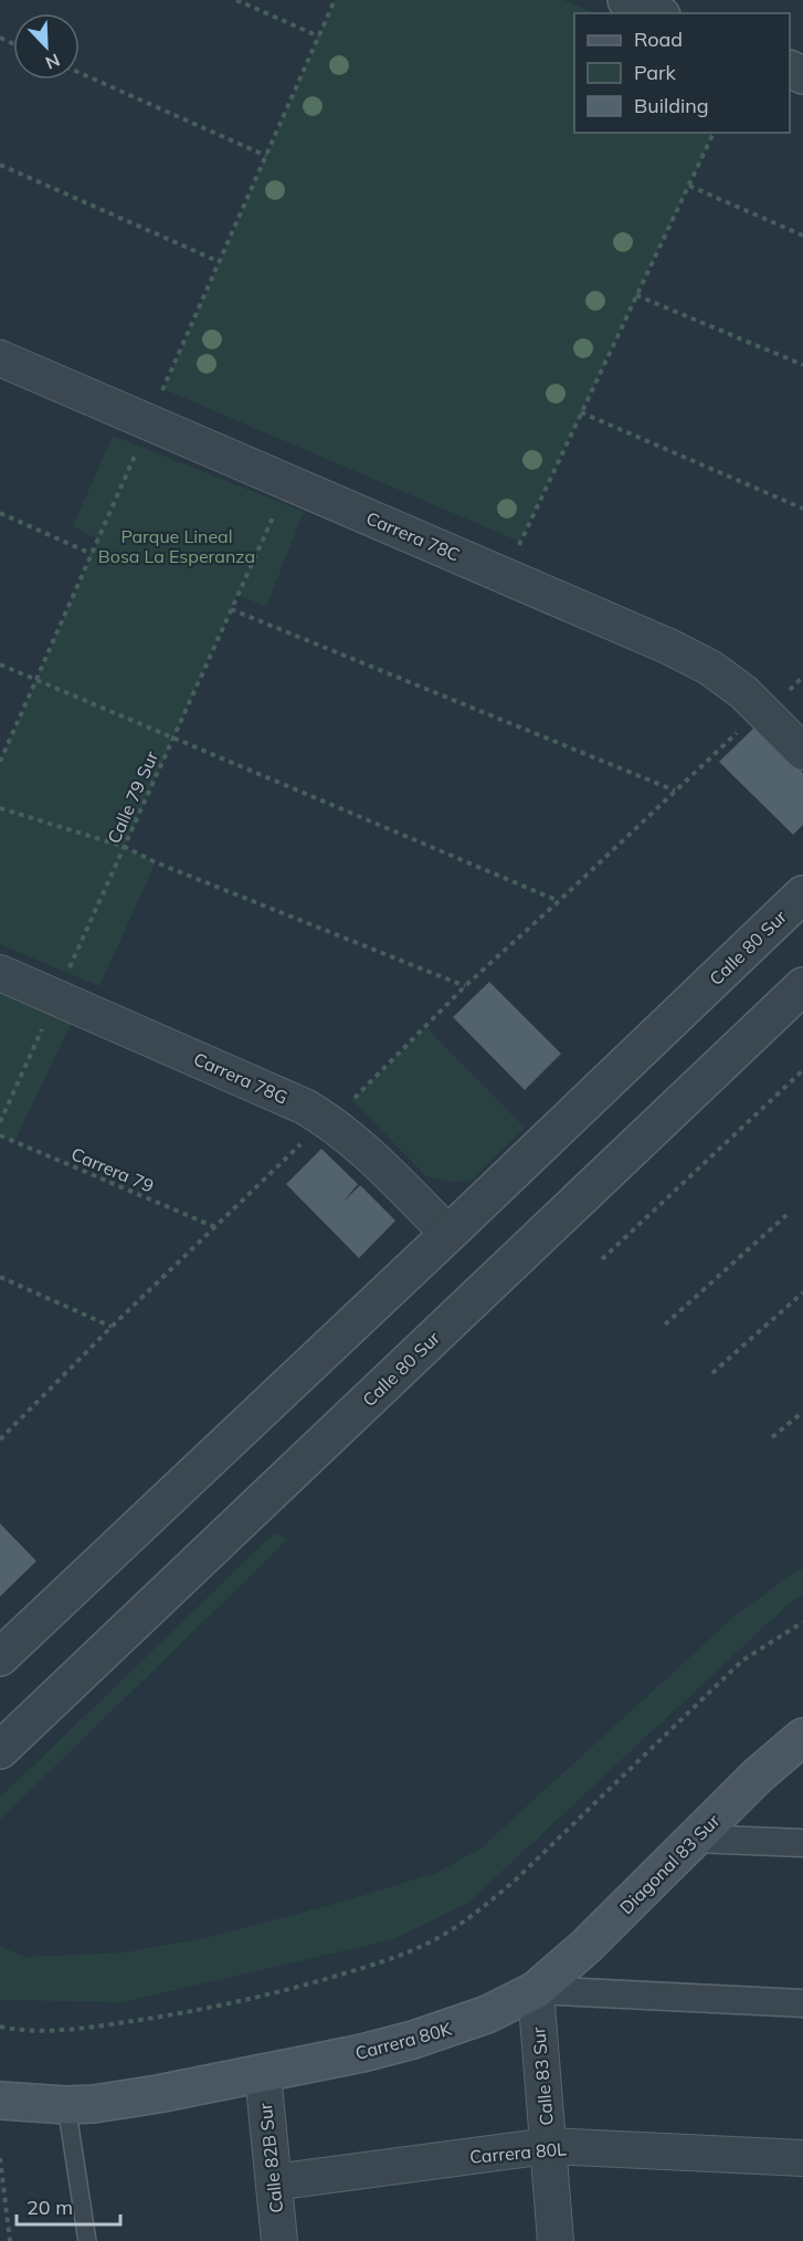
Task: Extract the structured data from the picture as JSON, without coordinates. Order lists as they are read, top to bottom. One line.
{"streets":{"main road":["Diagonal 83 Sur","Carrera 80K"],"street":["Carrera 78C","Calle 80 Sur","Carrera 78G","Calle 83 Sur","Carrera 80L","Calle 82B Sur"],"path":["Calle 79 Sur","Carrera 79"]},"crossings":[["Carrera 78C","Calle 79 Sur"],["Calle 79 Sur","Carrera 78G"],["Calle 80 Sur","Carrera 78G"],["Diagonal 83 Sur","Carrera 80K"],["Diagonal 83 Sur","Calle 83 Sur"],["Carrera 80K","Calle 83 Sur"],["Carrera 80K","Calle 82B Sur"],["Calle 83 Sur","Carrera 80L"],["Carrera 80L","Calle 82B Sur"]],"parks":["Parque Lineal Bosa La Esperanza"],"legend":["Road","Park","Building"],"scale_bar":"20 m","north":"bottom right"}
